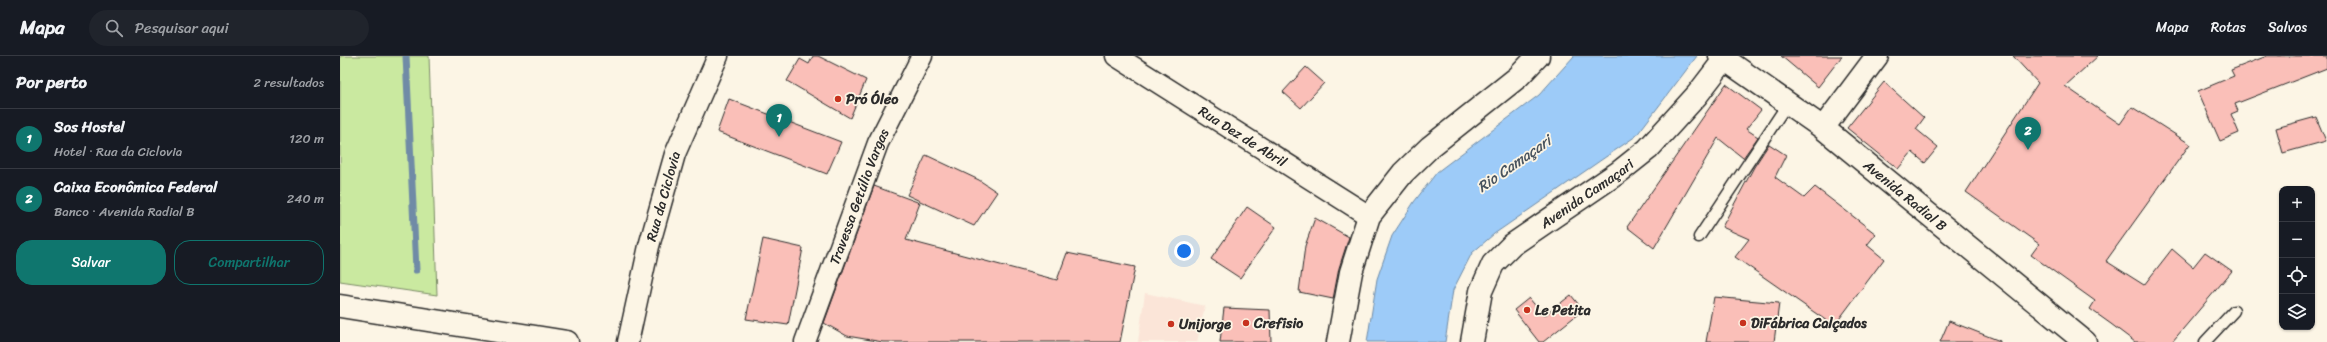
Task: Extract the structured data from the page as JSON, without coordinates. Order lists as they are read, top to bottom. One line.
{"streets":{"street":["Rua Dez de Abril","Avenida Camaçari","Avenida Radial B","Rua da Ciclovia","Travessa Getúlio Vargas"]},"crossings":[["Avenida Camaçari","Avenida Radial B"]],"water":["Rio Camaçari"],"places":["Pró Óleo","Le Petita","Crefisio","DiFábrica Calçados","Unijorge"],"page":{"header":"Mapa","search":"Pesquisar aqui","nav":["Mapa","Rotas","Salvos"],"heading":["Por perto","2 resultados"],"pins":["1","2"],"list":[{"mark":"1","name":"Sos Hostel","note":"Hotel · Rua da Ciclovia","value":"120 m"},{"mark":"2","name":"Caixa Econômica Federal","note":"Banco · Avenida Radial B","value":"240 m"}],"map_buttons":["+","−"],"buttons":["Salvar","Compartilhar"]}}
